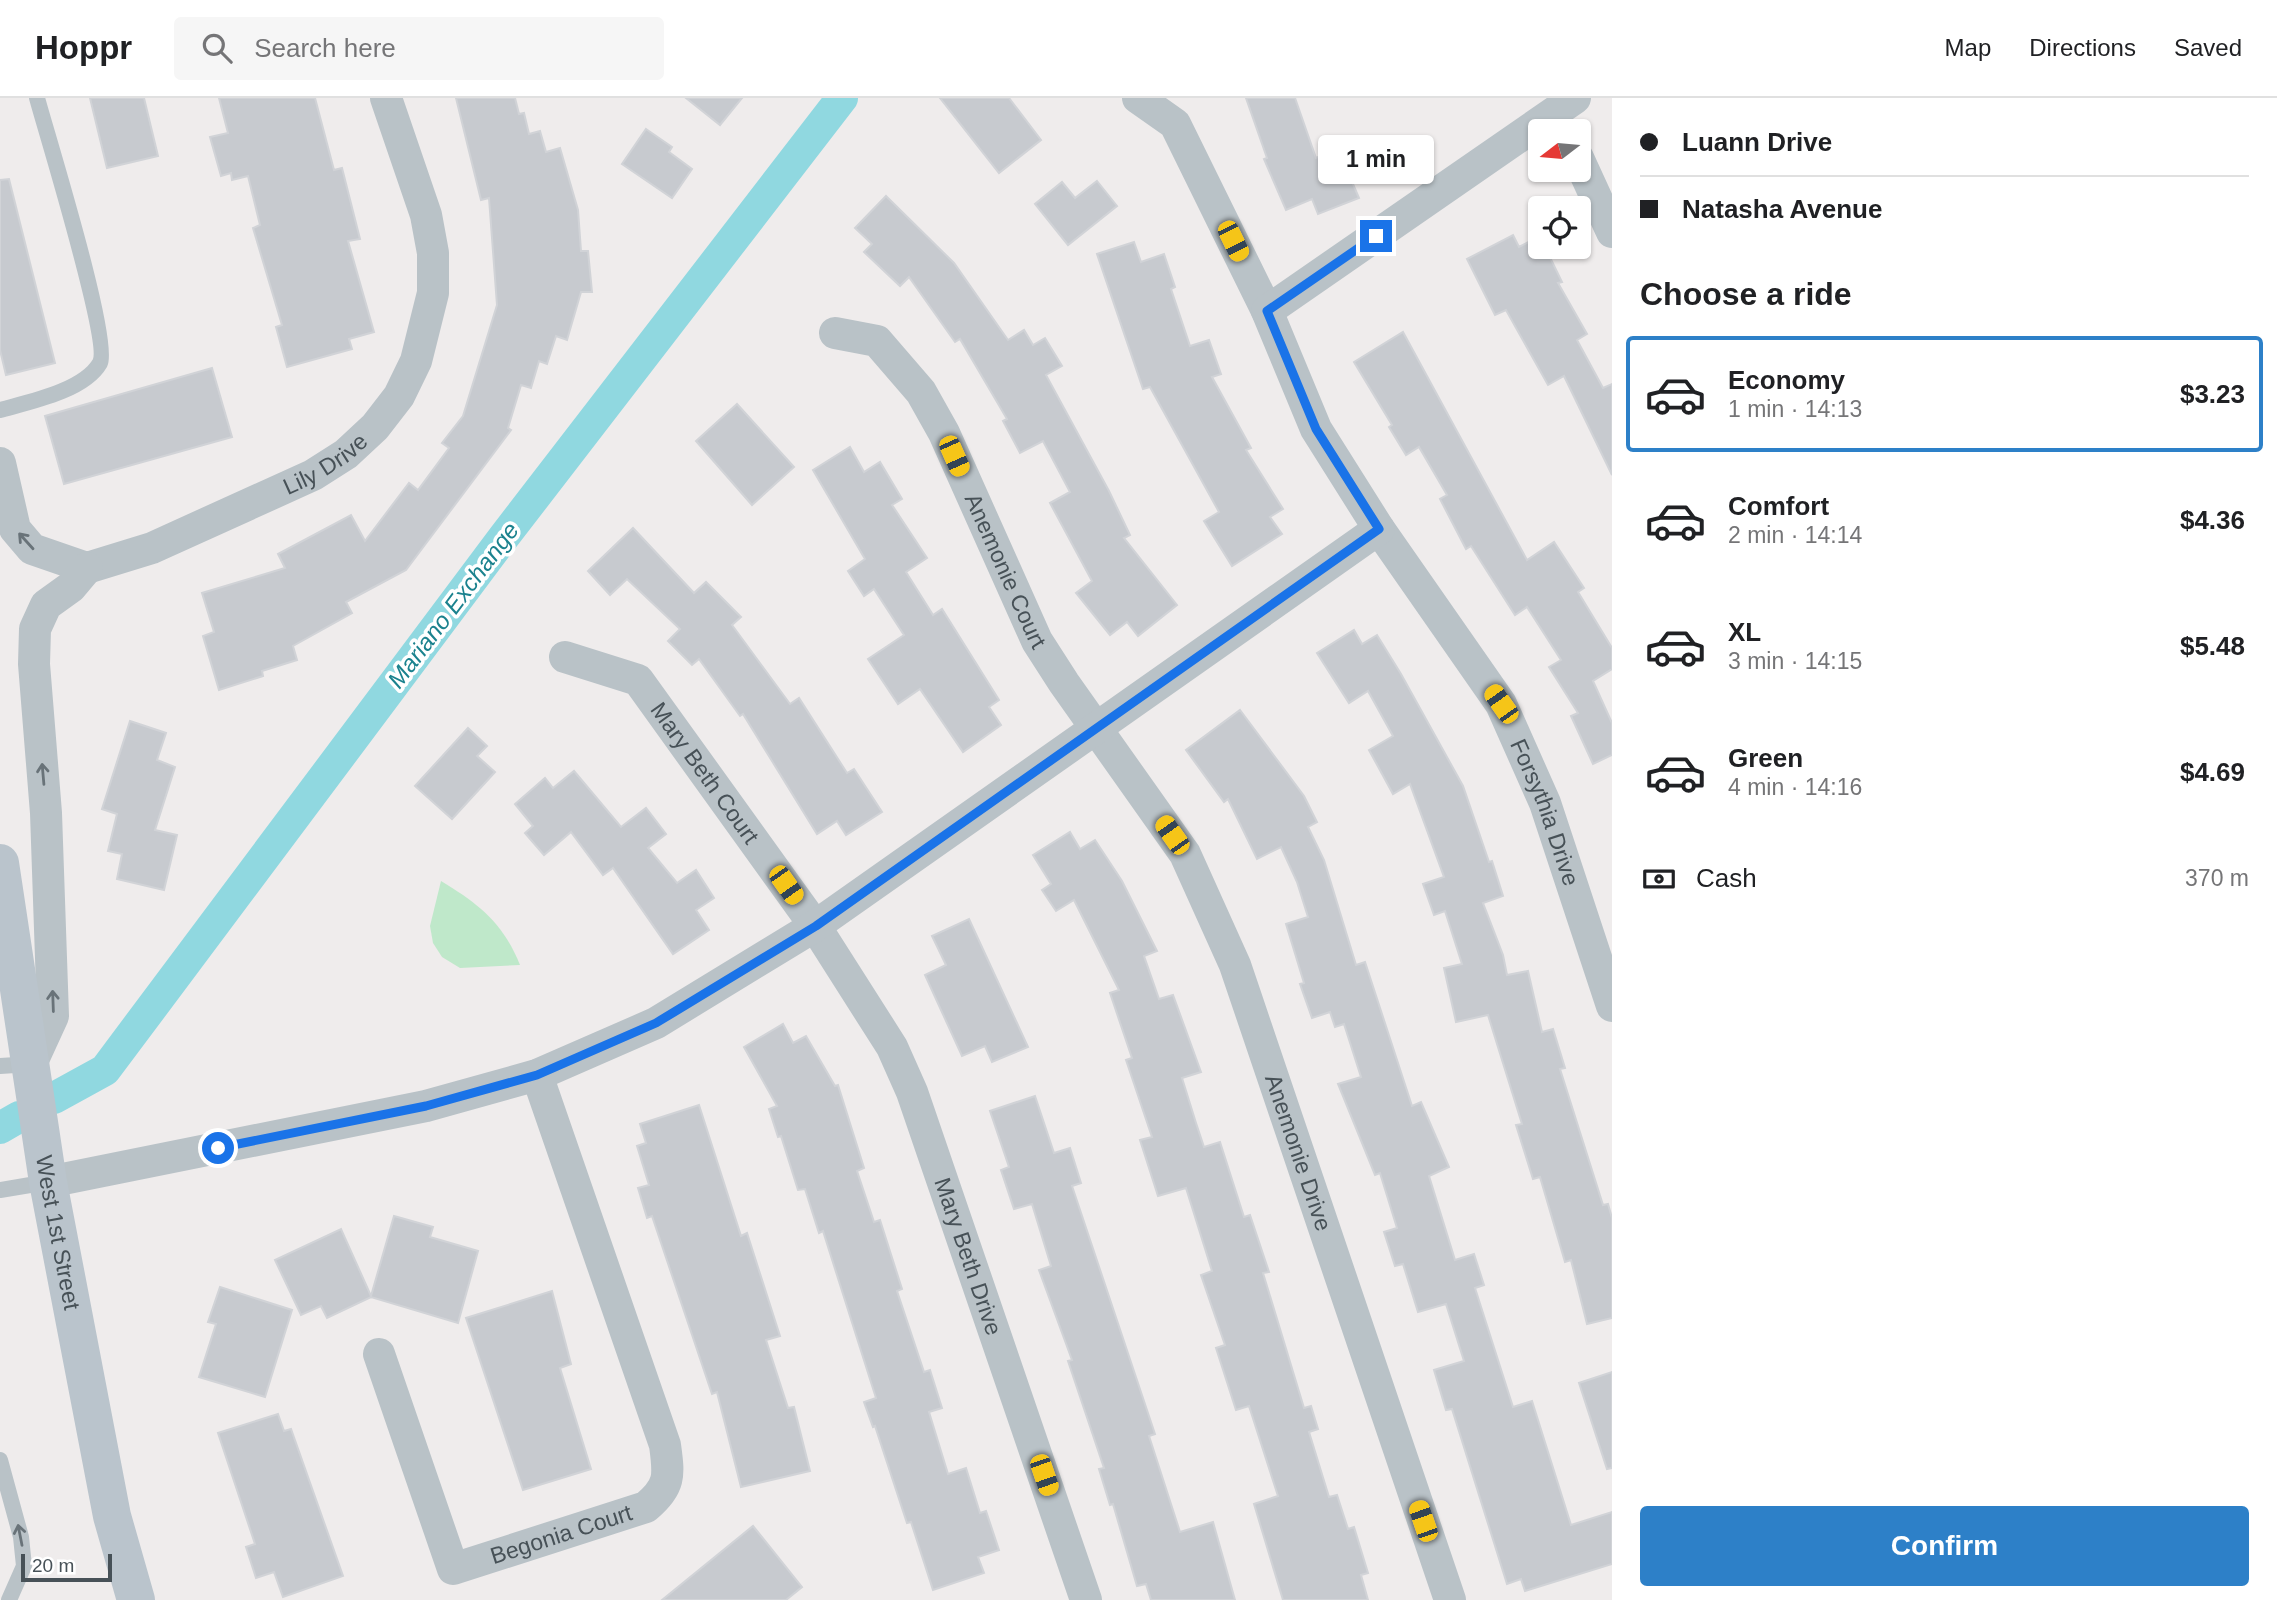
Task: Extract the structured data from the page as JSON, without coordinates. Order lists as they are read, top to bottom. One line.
{"streets":{"main road":["West 1st Street"],"street":["Lily Drive","Anemonie Court","Mary Beth Court","Forsythia Drive","Anemonie Drive","Mary Beth Drive","Begonia Court"]},"crossings":[["Anemonie Court","Anemonie Drive"],["Mary Beth Court","Mary Beth Drive"]],"water":["Mariano Exchange"],"scale_bar":"20 m","north":"left","page":{"header":"Hoppr","search":"Search here","nav":["Map","Directions","Saved"],"banner":["Luann Drive","Natasha Avenue"],"bubble":"1 min","heading":"Choose a ride","list":[{"name":"Economy","note":"1 min · 14:13","value":"$3.23"},{"name":"Comfort","note":"2 min · 14:14","value":"$4.36"},{"name":"XL","note":"3 min · 14:15","value":"$5.48"},{"name":"Green","note":"4 min · 14:16","value":"$4.69"}],"pay":["Cash","370 m"],"buttons":"Confirm","scale":"20 m"}}
